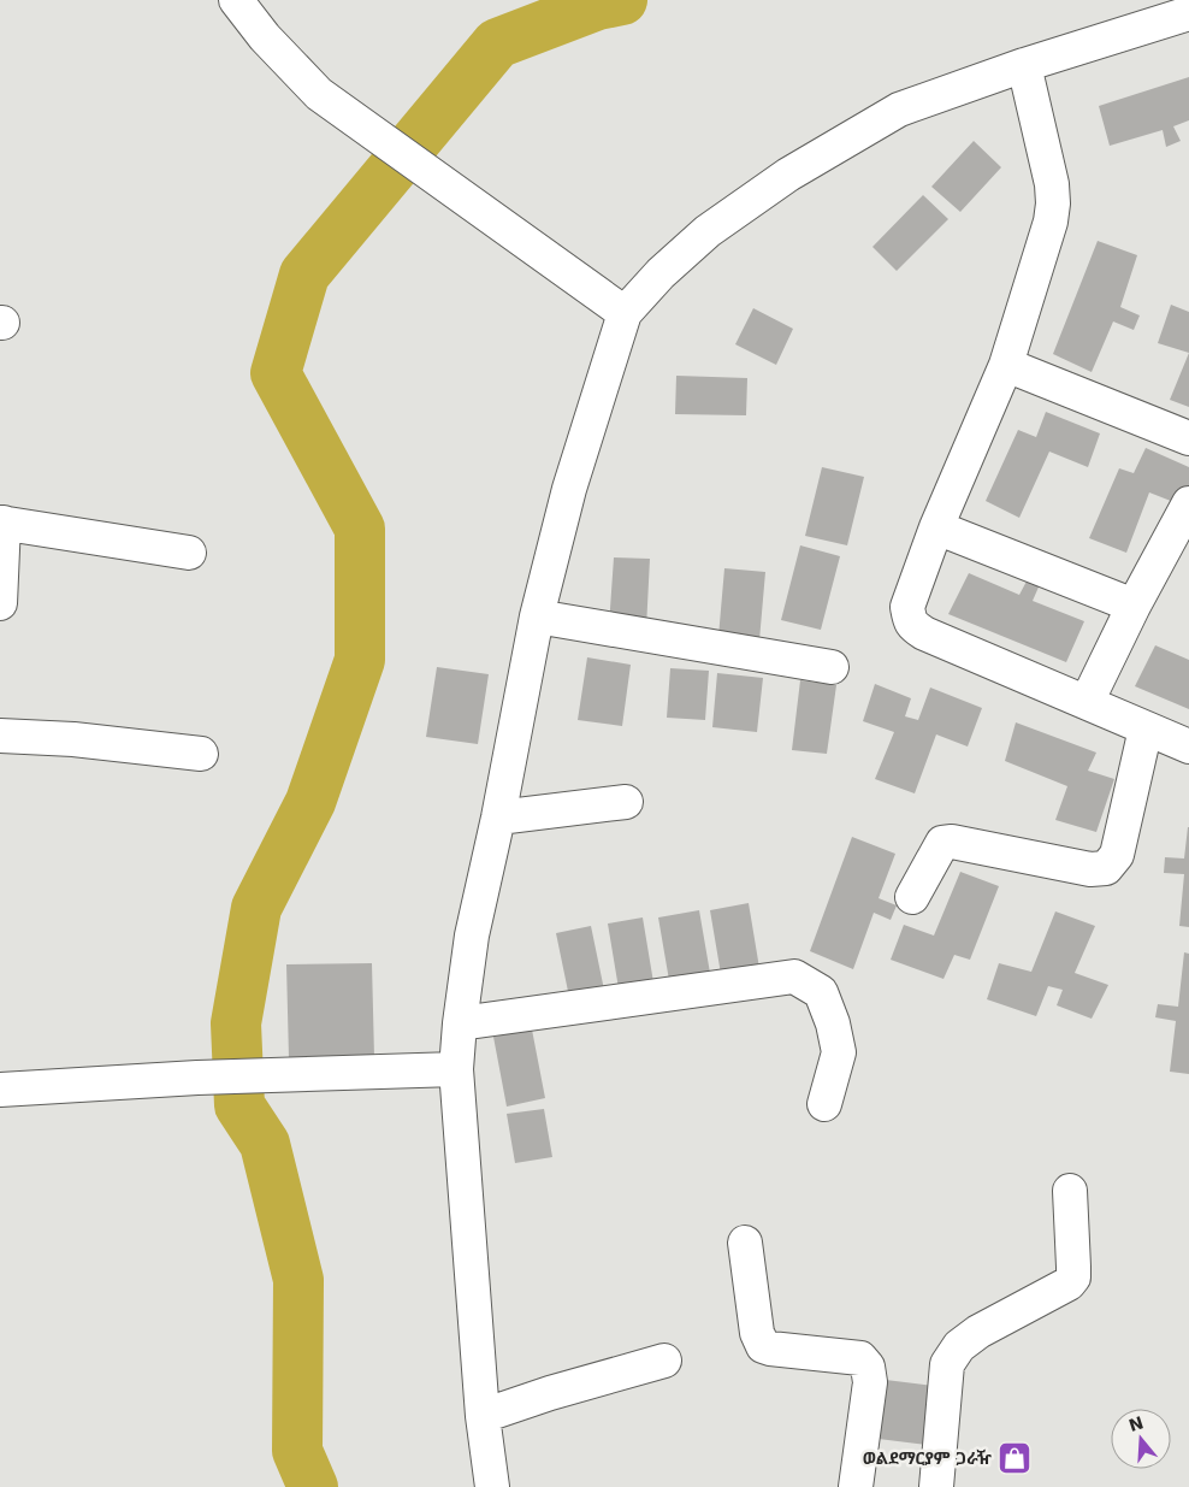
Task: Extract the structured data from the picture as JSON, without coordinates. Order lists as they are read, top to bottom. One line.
{"places":{"shop":["ወልደማርያም ጋራዥ"]},"north":"top"}
